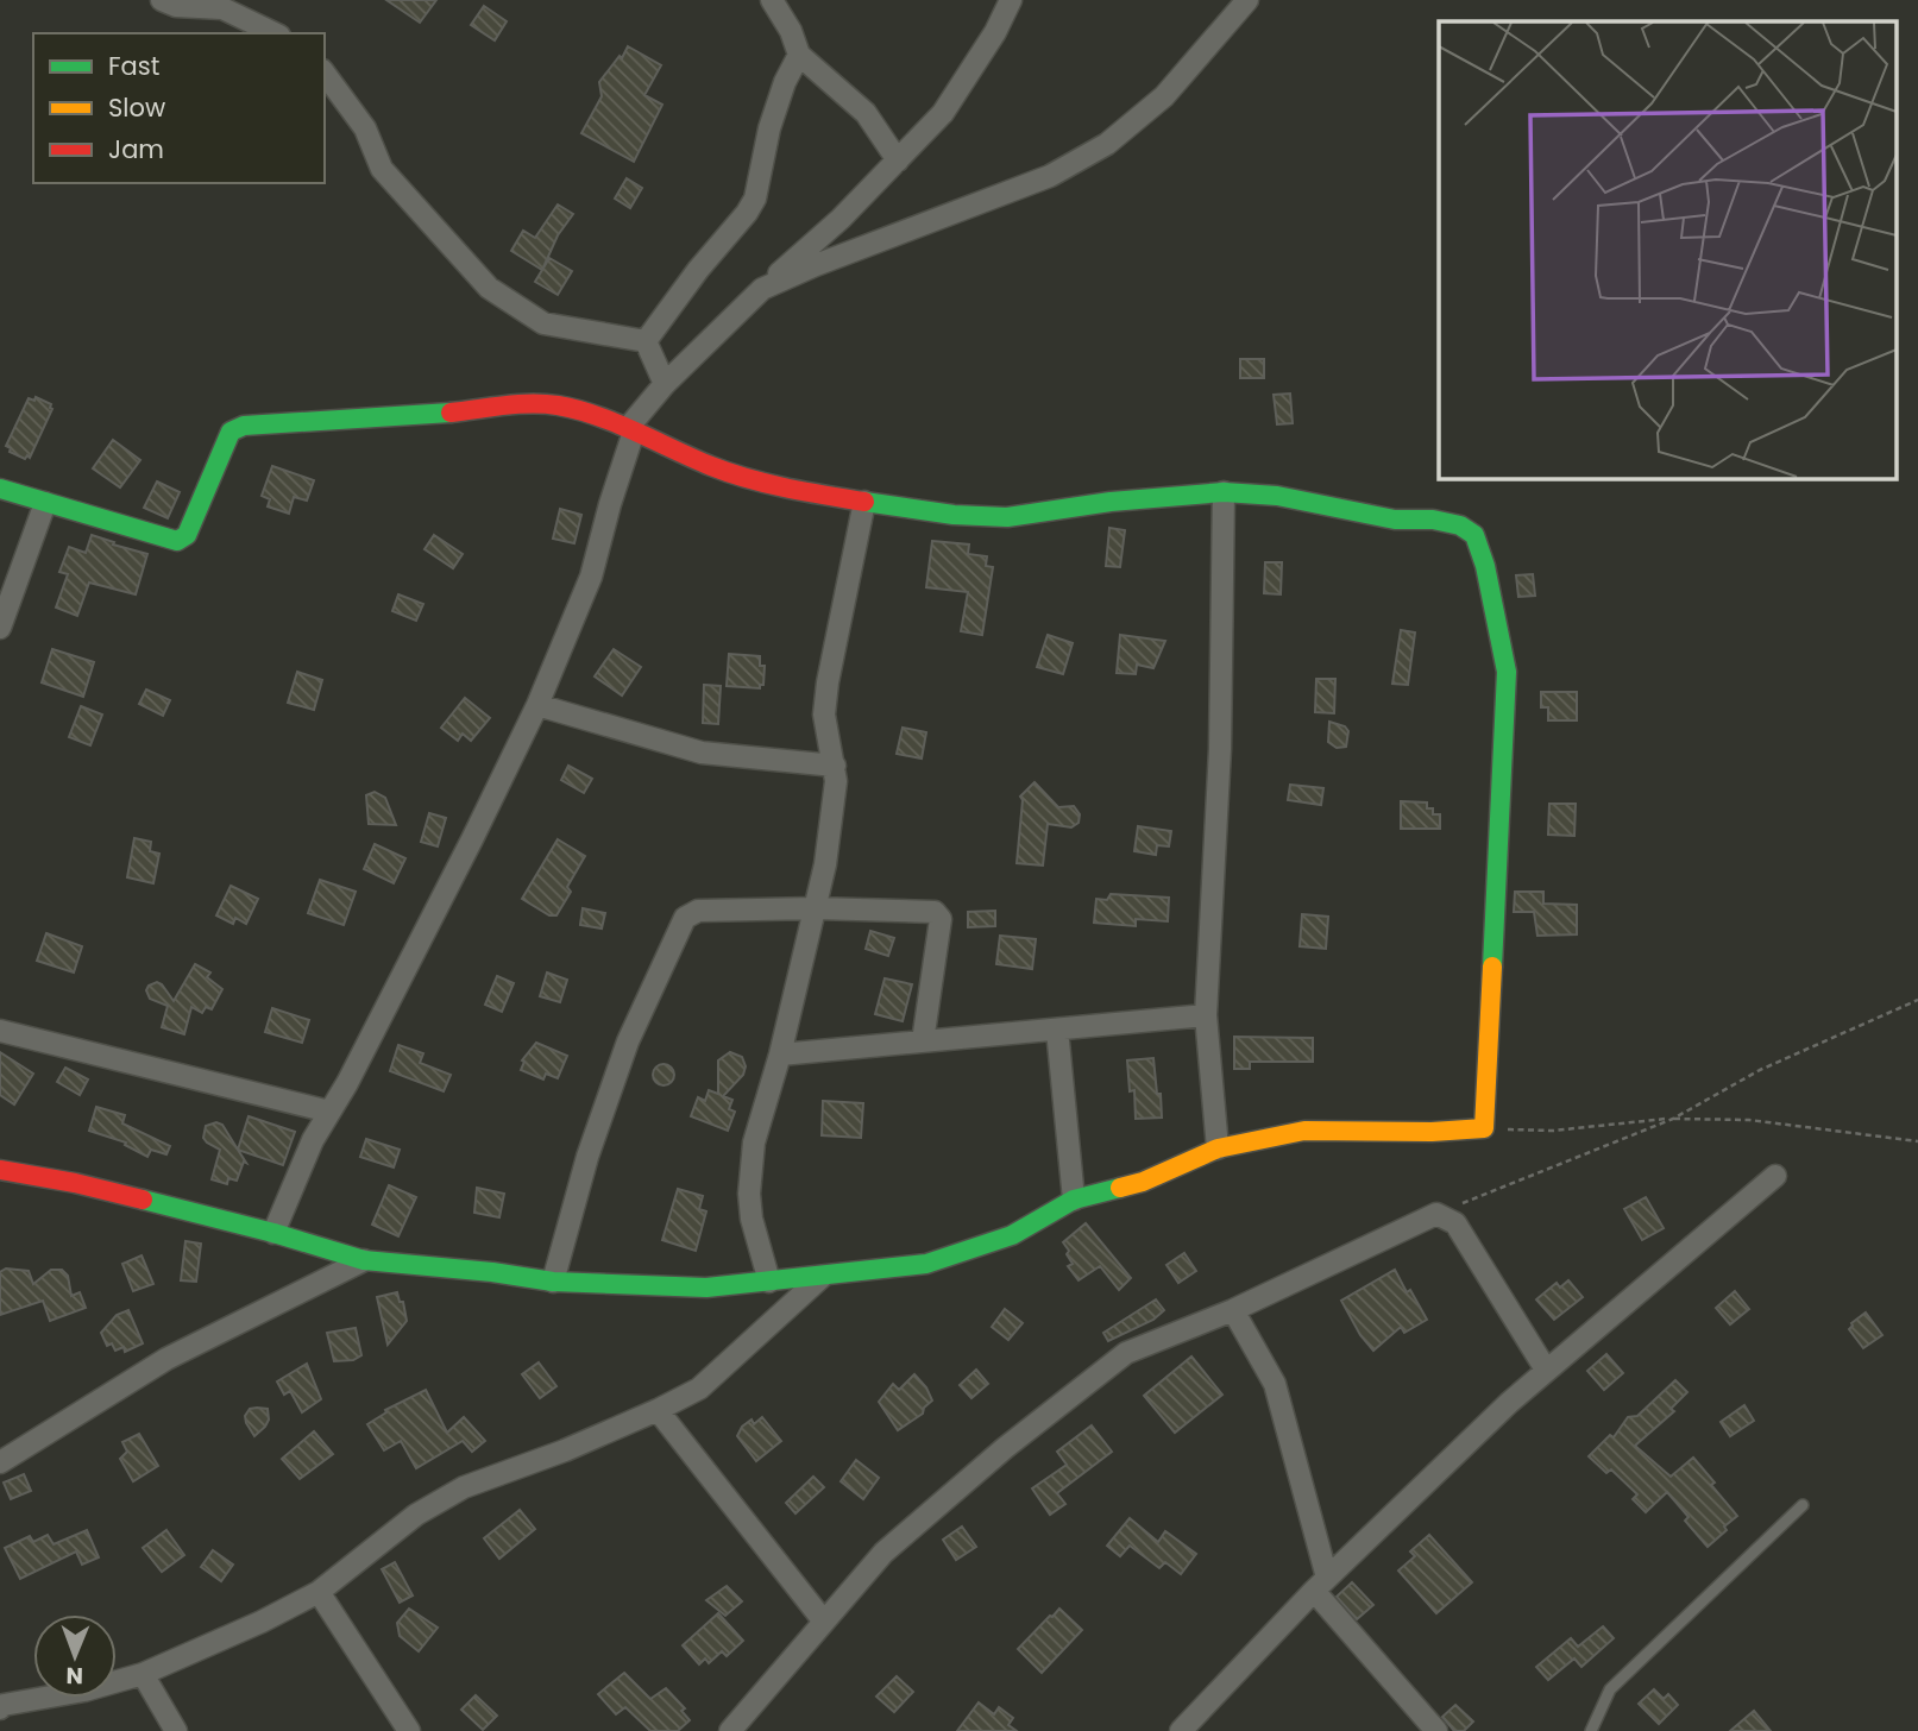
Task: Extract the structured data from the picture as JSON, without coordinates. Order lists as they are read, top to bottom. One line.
{"legend":["Fast","Slow","Jam"],"north":"bottom"}
